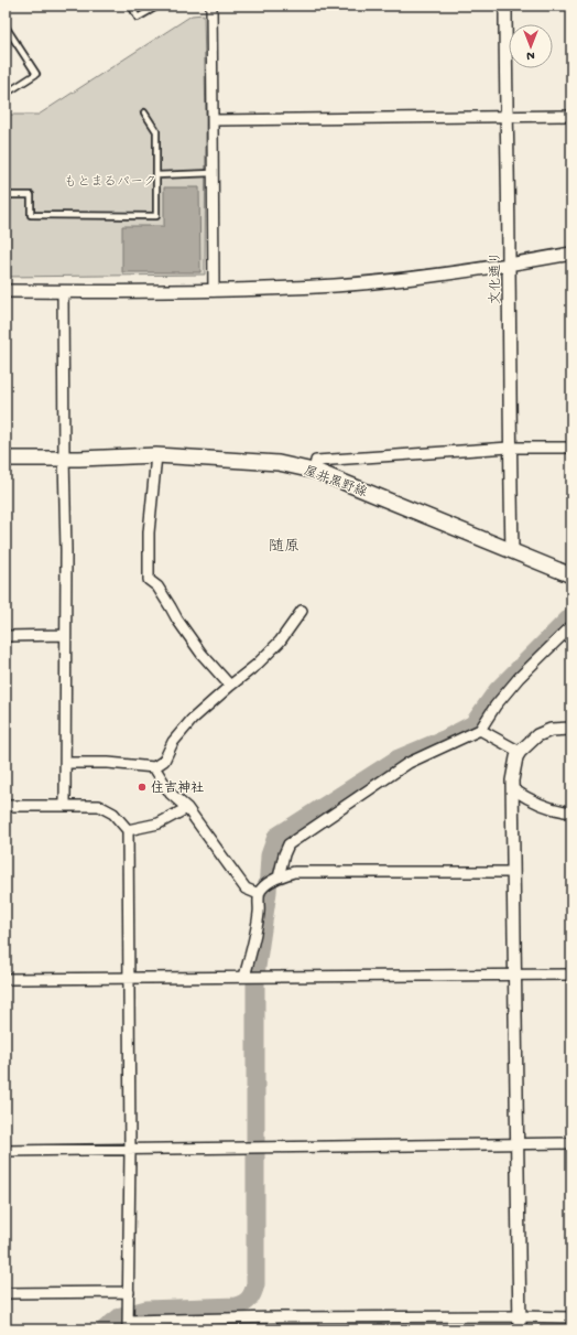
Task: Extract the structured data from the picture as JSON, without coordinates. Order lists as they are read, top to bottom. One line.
{"streets":{"main road":["屋井黒野線"],"street":["文化通り"]},"crossings":[["文化通り","屋井黒野線"]],"districts":["随原"],"parks":["もとまるパーク"],"places":["住吉神社"],"north":"bottom"}
